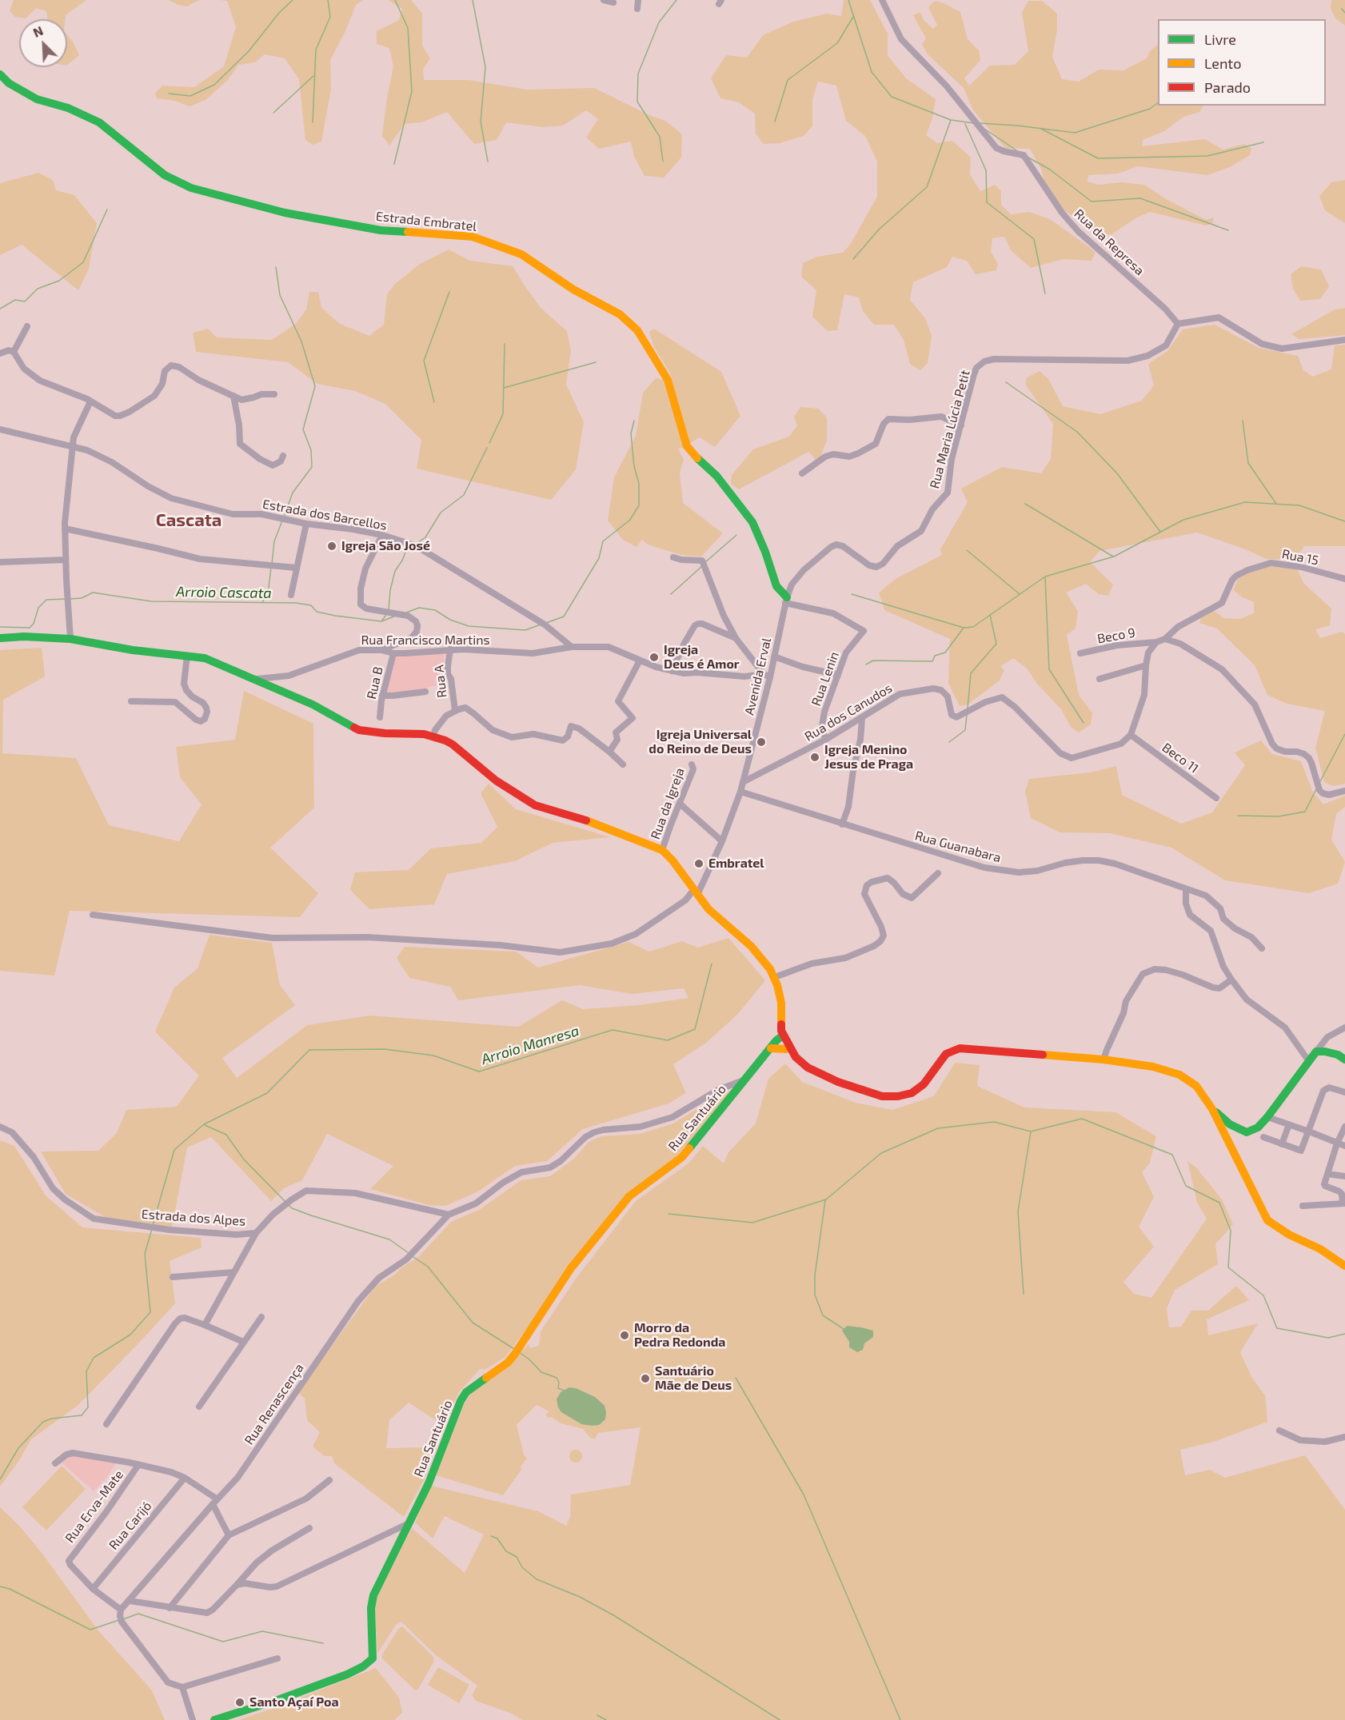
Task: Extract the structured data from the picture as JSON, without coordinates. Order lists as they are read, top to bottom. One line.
{"streets":{"street":["Estrada Embratel","Rua da Represa","Rua Maria Lúcia Petit","Estrada dos Barcellos","Rua 15","Beco 9","Rua Francisco Martins","Avenida Erval","Rua Lenin","Rua A","Rua B","Rua dos Canudos","Beco 11","Rua da Igreja","Rua Guanabara","Rua Santuário","Estrada dos Alpes","Rua Renascença","Rua Erva-Mate","Rua Carijó"]},"crossings":[["Estrada Embratel","Rua Maria Lúcia Petit"],["Estrada Embratel","Avenida Erval"],["Estrada Embratel","Rua Lenin"],["Rua da Represa","Rua Maria Lúcia Petit"],["Rua Maria Lúcia Petit","Avenida Erval"],["Rua Maria Lúcia Petit","Rua Lenin"],["Estrada dos Barcellos","Rua Francisco Martins"],["Rua Francisco Martins","Rua A"],["Rua Francisco Martins","Rua B"],["Avenida Erval","Rua Lenin"],["Avenida Erval","Rua dos Canudos"],["Avenida Erval","Rua Guanabara"],["Rua Lenin","Rua dos Canudos"],["Rua dos Canudos","Beco 11"],["Estrada dos Alpes","Rua Renascença"],["Rua Erva-Mate","Rua Carijó"]],"districts":["Cascata"],"water":["Arroio Cascata","Arroio Manresa"],"places":["Igreja São José","Igreja Deus é Amor","Igreja Universal do Reino de Deus","Igreja Menino Jesus de Praga","Embratel","Morro da Pedra Redonda","Santuário Mãe de Deus","Santo Açaí Poa"],"legend":["Livre","Lento","Parado"],"north":"top left"}
